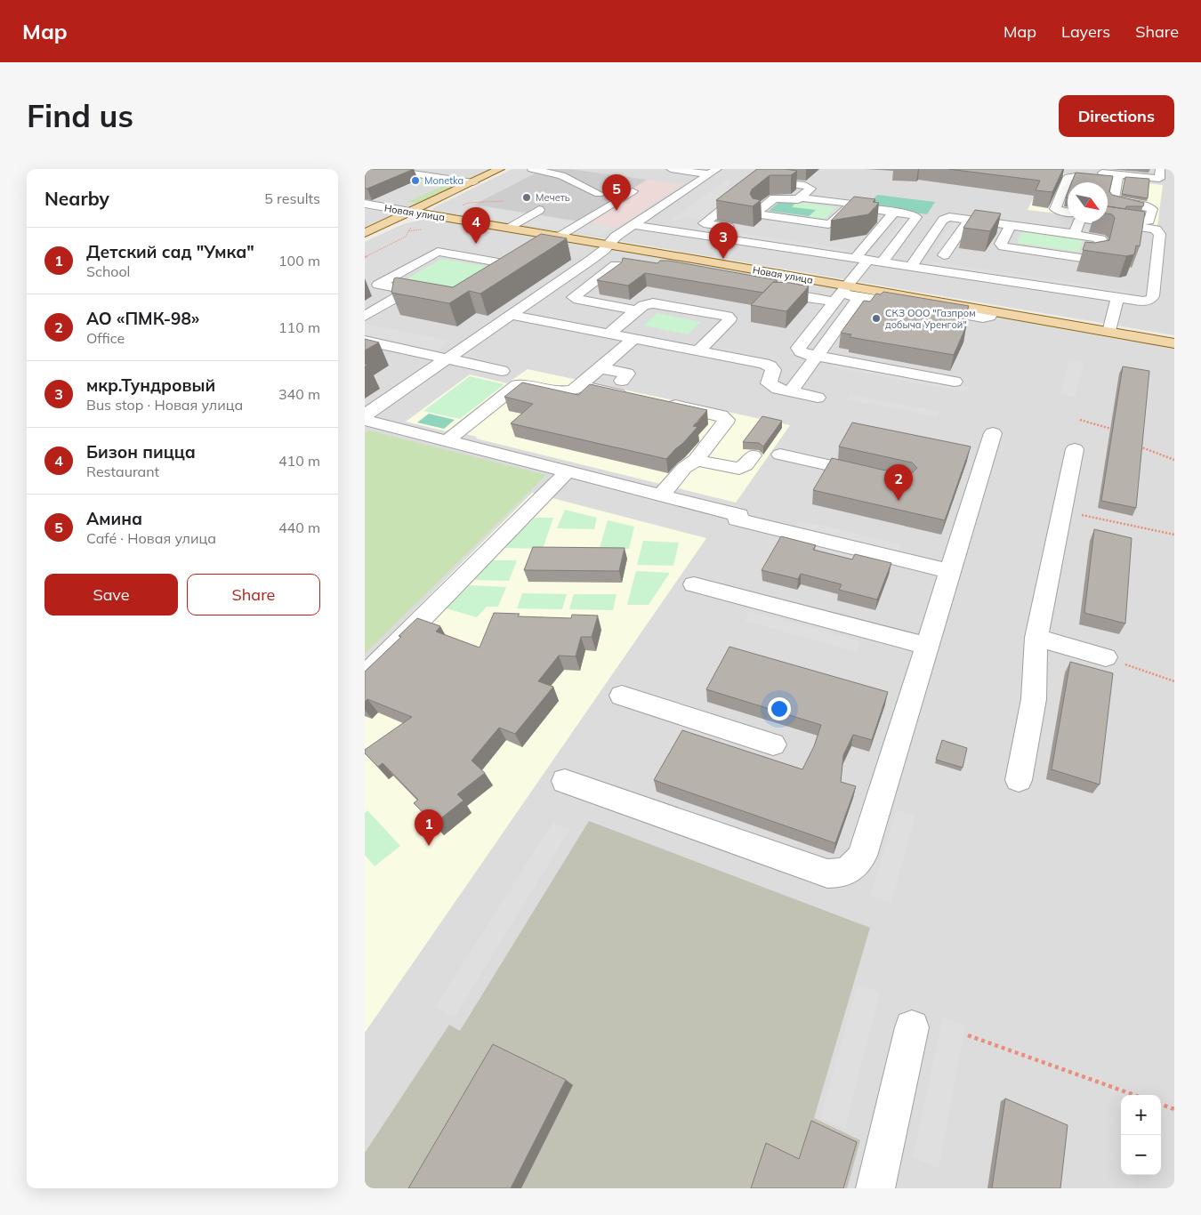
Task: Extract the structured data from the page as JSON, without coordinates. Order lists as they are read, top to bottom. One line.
{"streets":{"main road":["Новая улица"]},"places":["Monetka","Мечеть","СКЗ ООО \"Газпром добыча Уренгой\""],"north":"bottom right","page":{"header":"Map","nav":["Map","Layers","Share"],"buttons":["Directions",["Save","Share"]],"title":"Find us","heading":["Nearby","5 results"],"pins":["5","4","3","2","1"],"list":[{"mark":"1","name":"Детский сад \"Умка\"","note":"School","value":"100 m"},{"mark":"2","name":"АО «ПМК-98»","note":"Office","value":"110 m"},{"mark":"3","name":"мкр.Тундровый","note":"Bus stop · Новая улица","value":"340 m"},{"mark":"4","name":"Бизон пицца","note":"Restaurant","value":"410 m"},{"mark":"5","name":"Амина","note":"Café · Новая улица","value":"440 m"}],"map_buttons":["+","−"]}}
